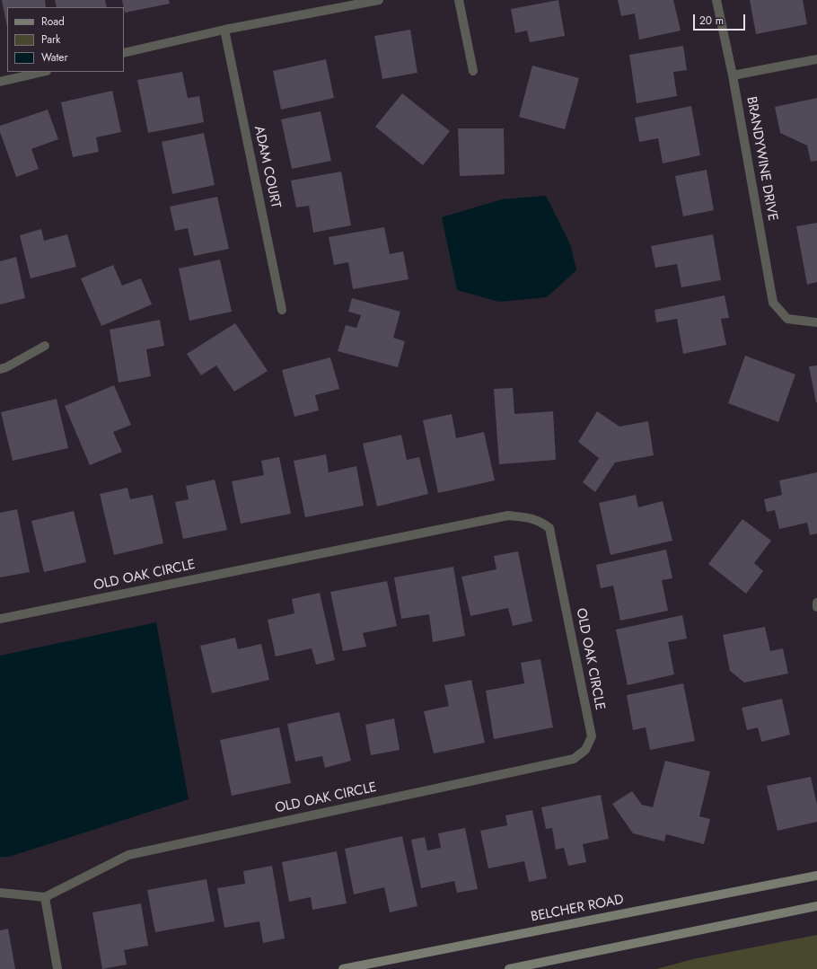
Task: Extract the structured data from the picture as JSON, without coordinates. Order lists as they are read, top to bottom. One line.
{"streets":{"main road":["BELCHER ROAD"],"street":["BRANDYWINE DRIVE","ADAM COURT","OLD OAK CIRCLE"]},"legend":["Road","Park","Water"],"scale_bar":"20 m"}
